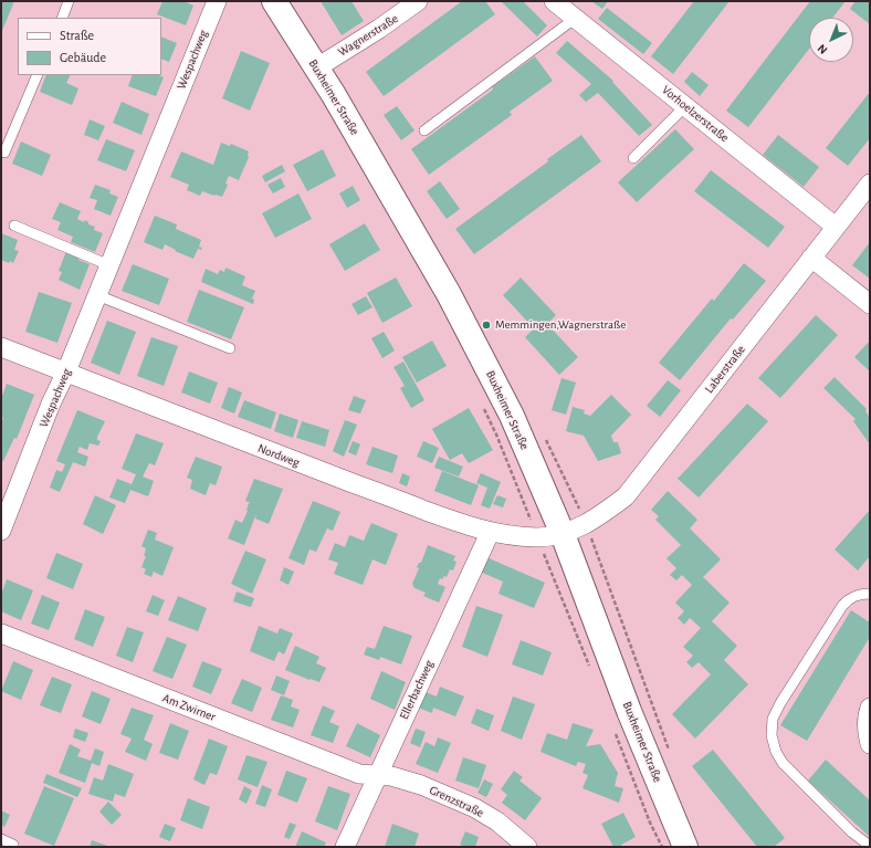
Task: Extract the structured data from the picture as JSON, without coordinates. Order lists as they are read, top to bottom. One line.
{"streets":{"main road":["Buxheimer Straße"],"street":["Wagnerstraße","Wespachweg","Vorhoelzerstraße","Laberstraße","Nordweg","Ellerbachweg","Am Zwirner","Grenzstraße"]},"crossings":[["Wagnerstraße","Buxheimer Straße"],["Wespachweg","Nordweg"],["Buxheimer Straße","Laberstraße"],["Buxheimer Straße","Nordweg"],["Vorhoelzerstraße","Laberstraße"],["Laberstraße","Nordweg"],["Nordweg","Ellerbachweg"],["Ellerbachweg","Am Zwirner"],["Ellerbachweg","Grenzstraße"],["Am Zwirner","Grenzstraße"]],"places":["Memmingen,Wagnerstraße"],"legend":["Straße","Gebäude"],"north":"bottom left"}
